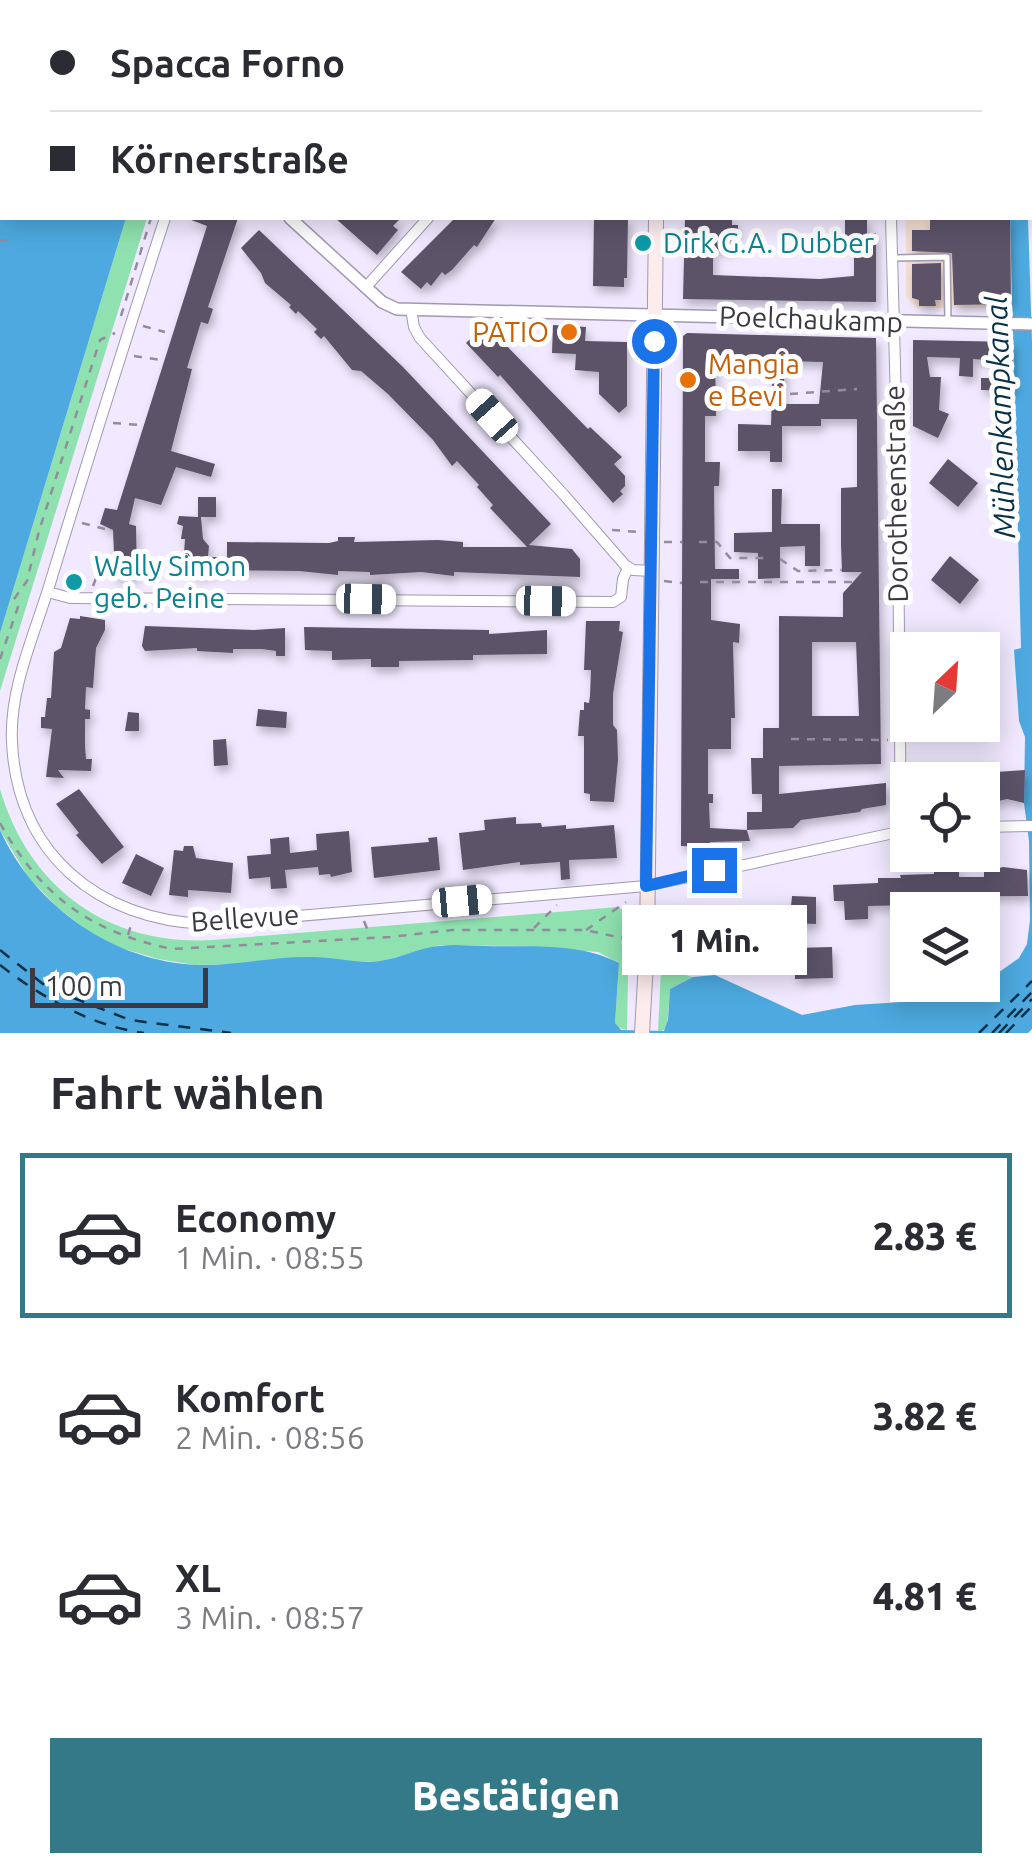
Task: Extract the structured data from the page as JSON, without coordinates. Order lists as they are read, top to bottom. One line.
{"streets":{"street":["Poelchaukamp","Dorotheenstraße","Bellevue"]},"crossings":[["Poelchaukamp","Dorotheenstraße"]],"water":["Mühlenkampkanal"],"places":["Dirk G.A. Dubber","PATIO","Mangia e Bevi","Wally Simon geb. Peine"],"scale_bar":"100 m","north":"top right","page":{"banner":["Spacca Forno","Körnerstraße"],"bubble":"1 Min.","scale":"100 m","heading":"Fahrt wählen","list":[{"name":"Economy","note":"1 Min. · 08:55","value":"2.83 €"},{"name":"Komfort","note":"2 Min. · 08:56","value":"3.82 €"},{"name":"XL","note":"3 Min. · 08:57","value":"4.81 €"}],"buttons":"Bestätigen"}}
